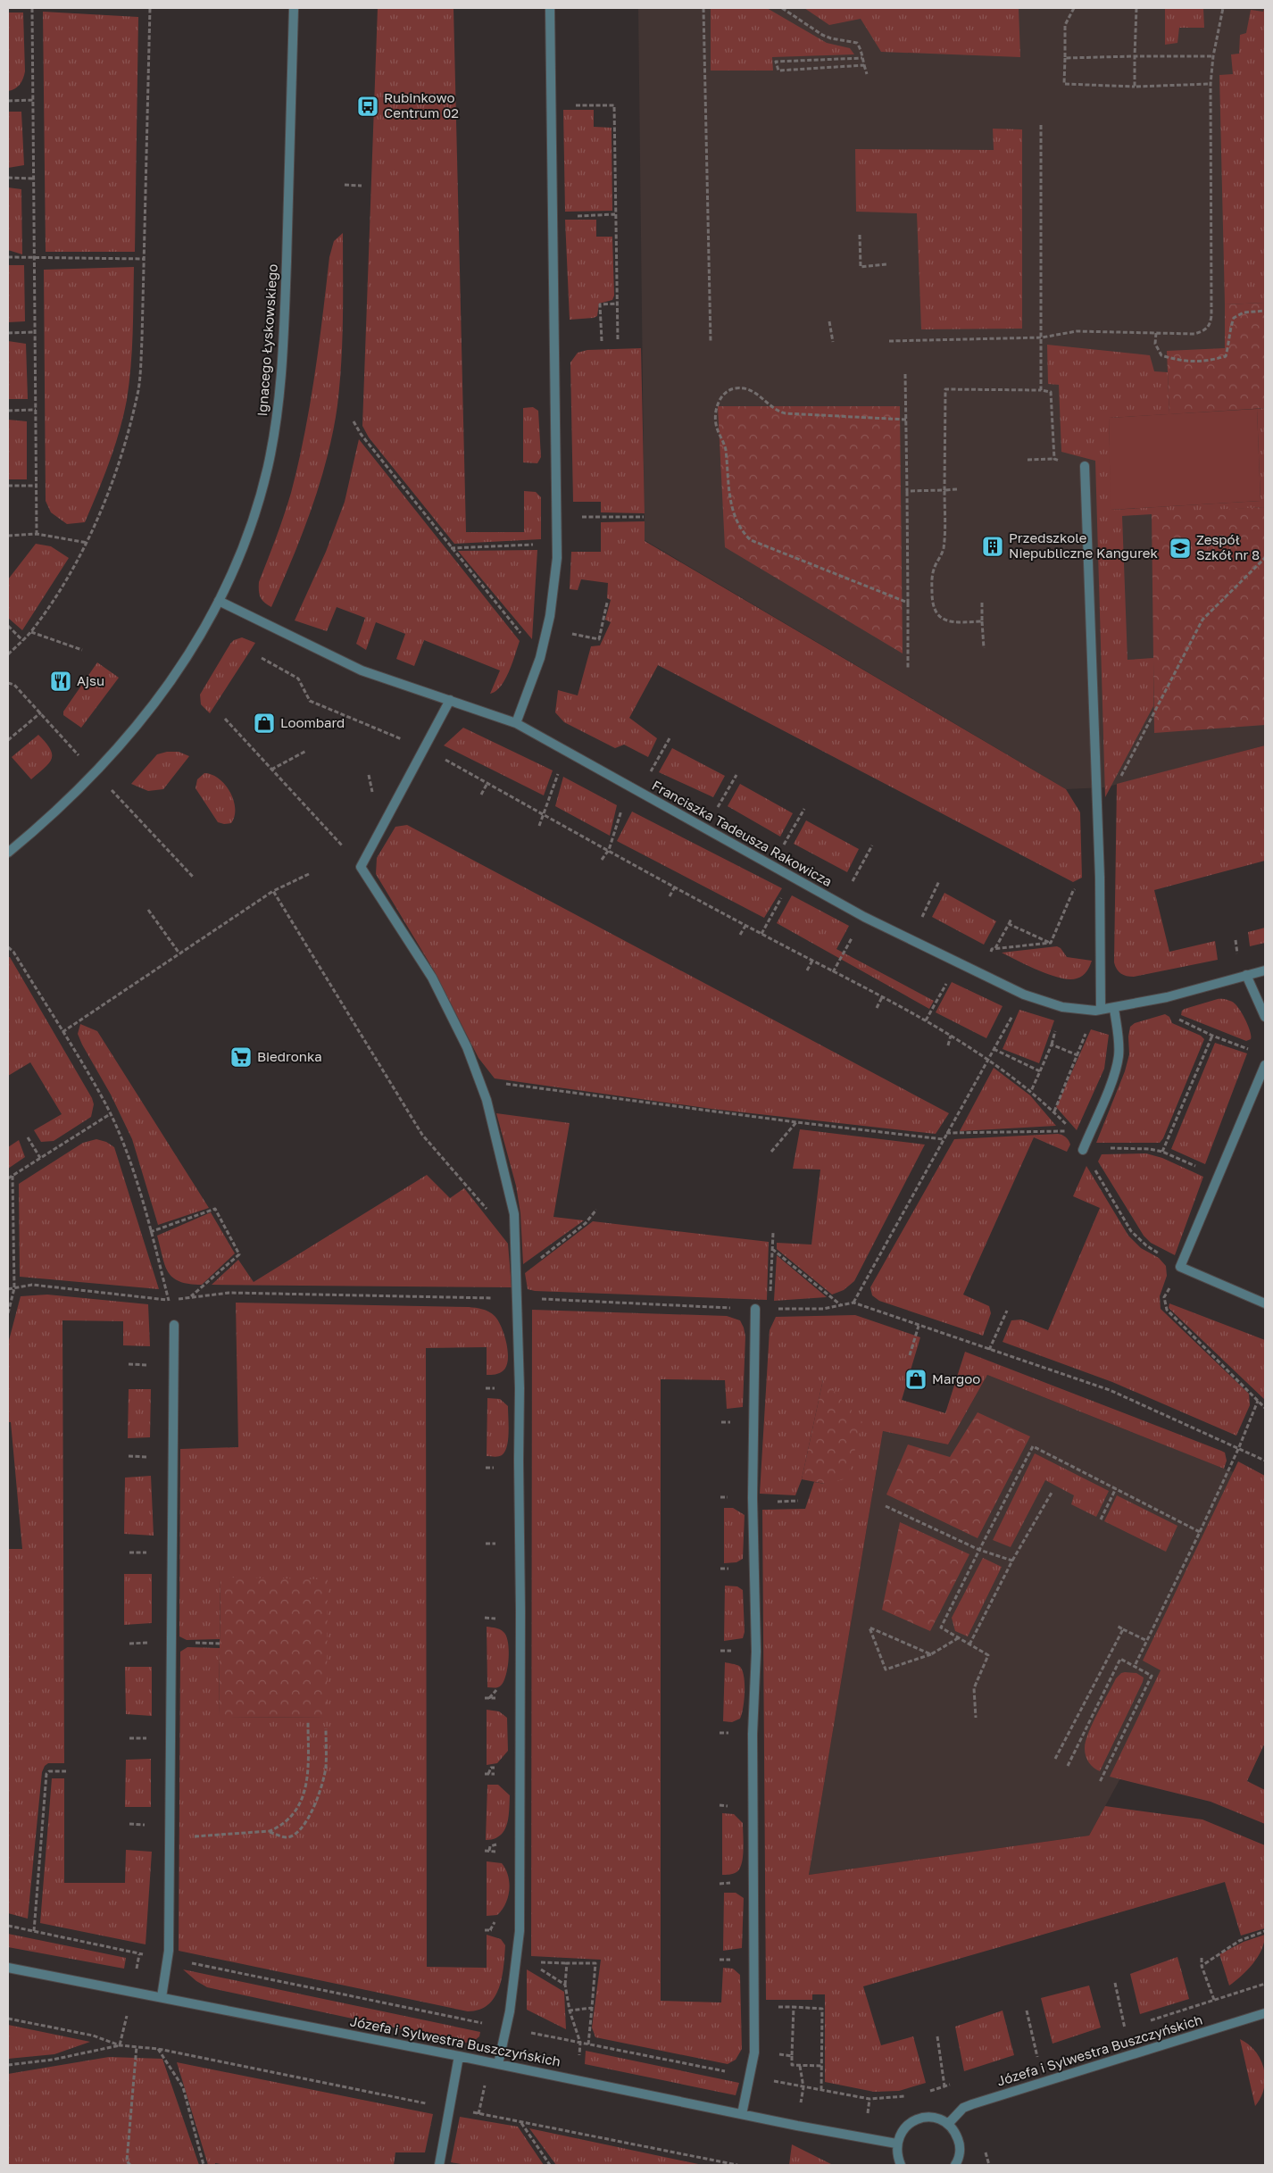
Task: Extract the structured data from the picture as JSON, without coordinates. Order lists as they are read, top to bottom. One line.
{"streets":{"street":["Ignacego Łyskowskiego","Franciszka Tadeusza Rakowicza","Józefa i Sylwestra Buszczyńskich"]},"crossings":[["Ignacego Łyskowskiego","Franciszka Tadeusza Rakowicza"]],"places":{"bus stop":["Rubinkowo Centrum 02"],"building":["Przedszkole Niepubliczne Kangurek"],"school or university":["Zespół Szkół nr 8"],"restaurant":["Ajsu"],"shop":["Loombard","Margoo"],"supermarket":["Biedronka"]}}
